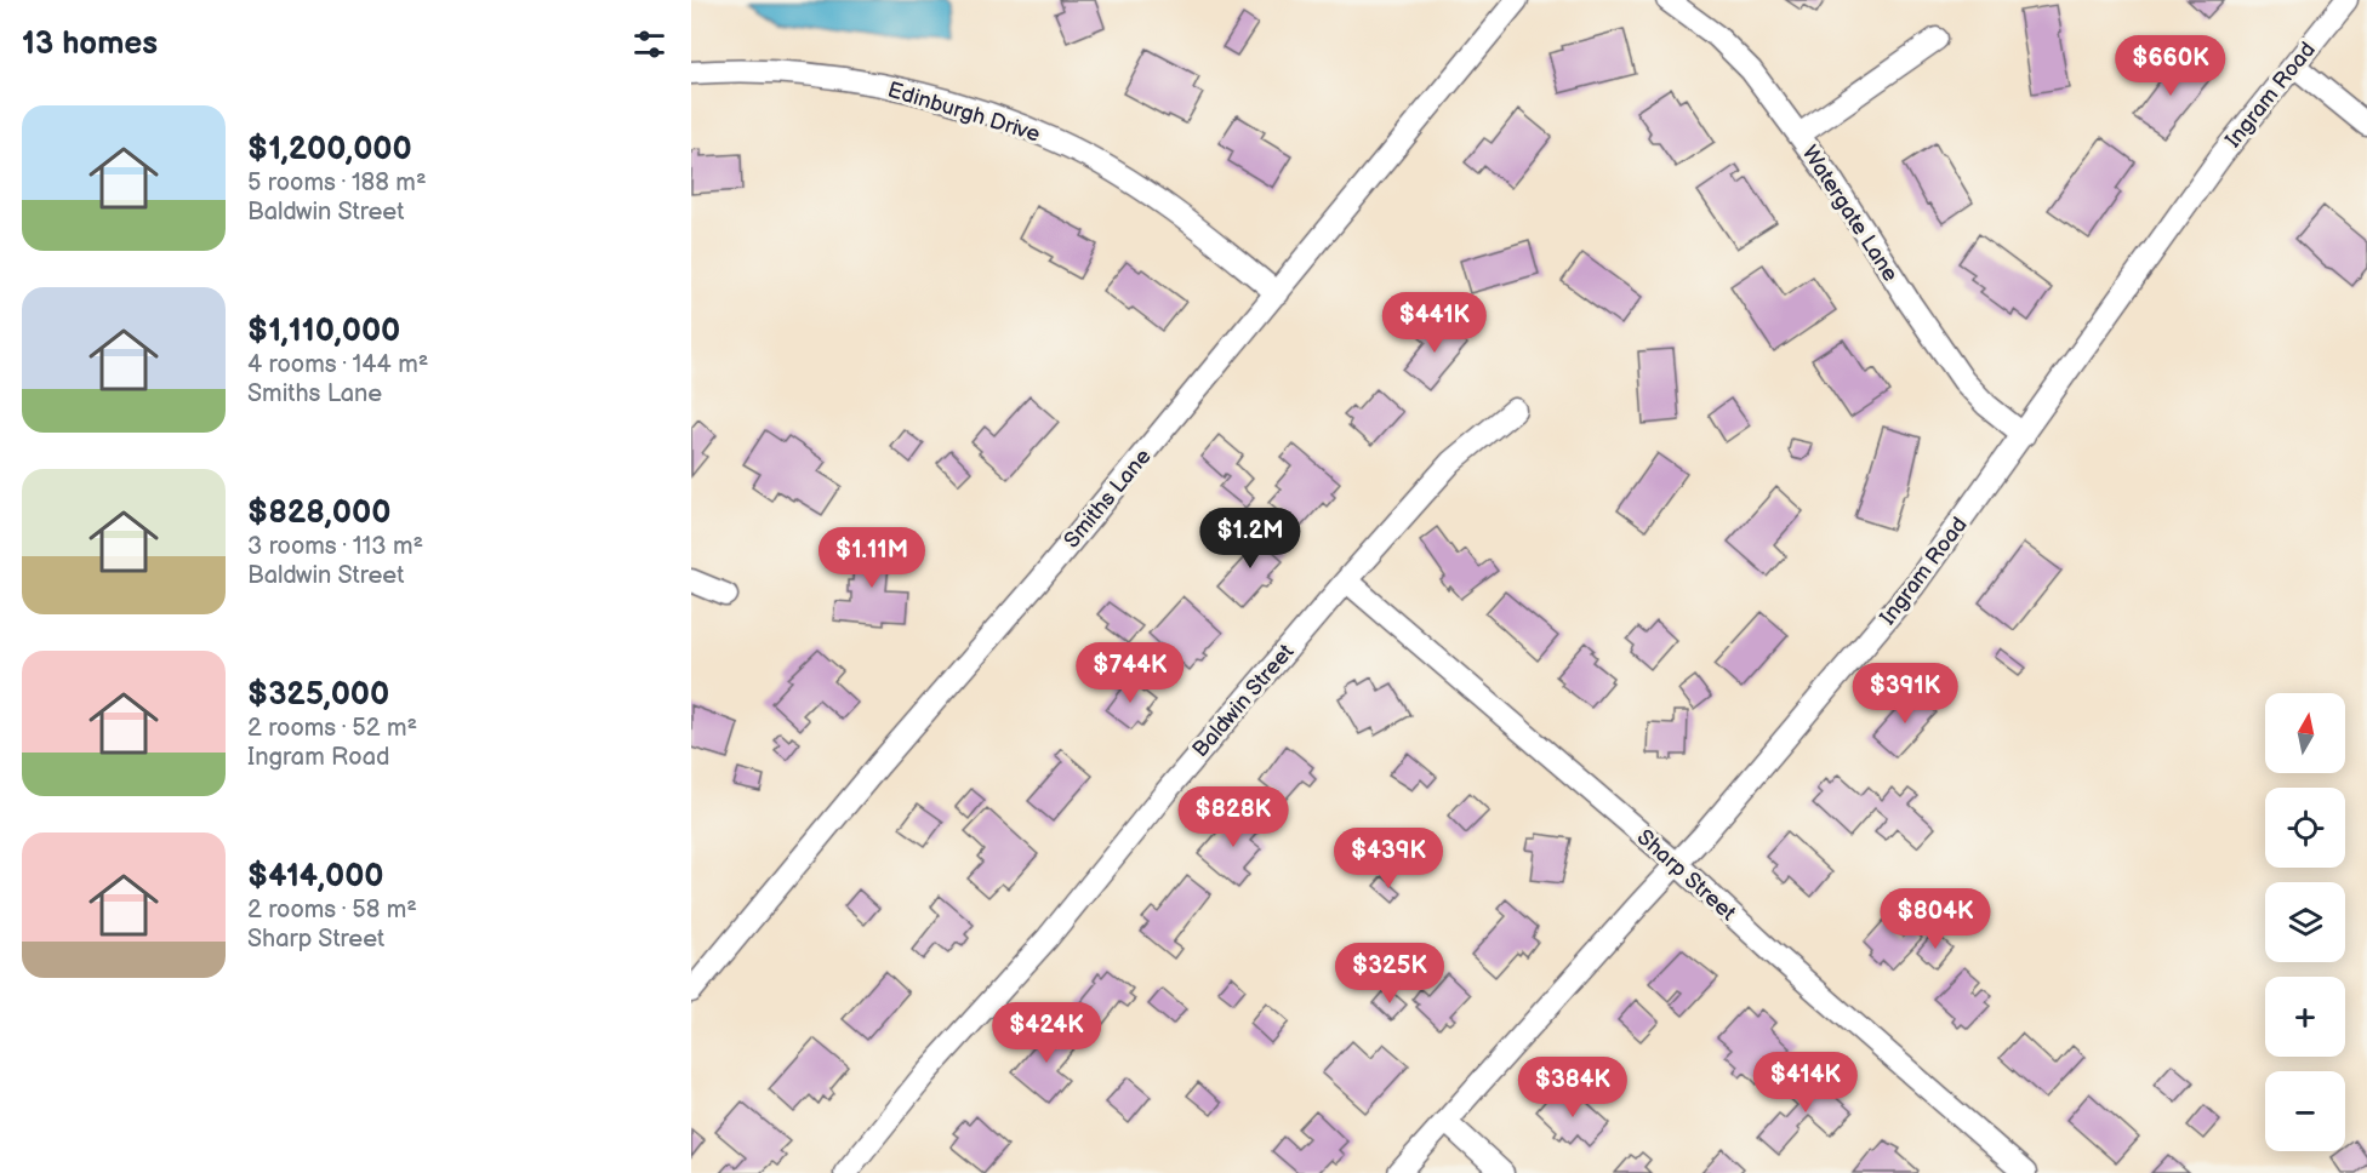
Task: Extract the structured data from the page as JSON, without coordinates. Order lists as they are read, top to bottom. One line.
{"streets":{"street":["Ingram Road","Edinburgh Drive","Watergate Lane","Smiths Lane","Baldwin Street","Sharp Street"]},"crossings":[["Ingram Road","Watergate Lane"],["Ingram Road","Sharp Street"],["Edinburgh Drive","Smiths Lane"],["Baldwin Street","Sharp Street"]],"north":"top","page":{"heading":"13 homes","price":["$660K","$441K","$1.2M","$1.11M","$744K","$391K","$828K","$439K","$804K","$325K","$424K","$414K","$384K"],"list":[{"name":"$1,200,000","note":"5 rooms · 188 m² · Baldwin Street"},{"name":"$1,110,000","note":"4 rooms · 144 m² · Smiths Lane"},{"name":"$828,000","note":"3 rooms · 113 m² · Baldwin Street"},{"name":"$325,000","note":"2 rooms · 52 m² · Ingram Road"},{"name":"$414,000","note":"2 rooms · 58 m² · Sharp Street"}],"map_buttons":["+","−"]}}
